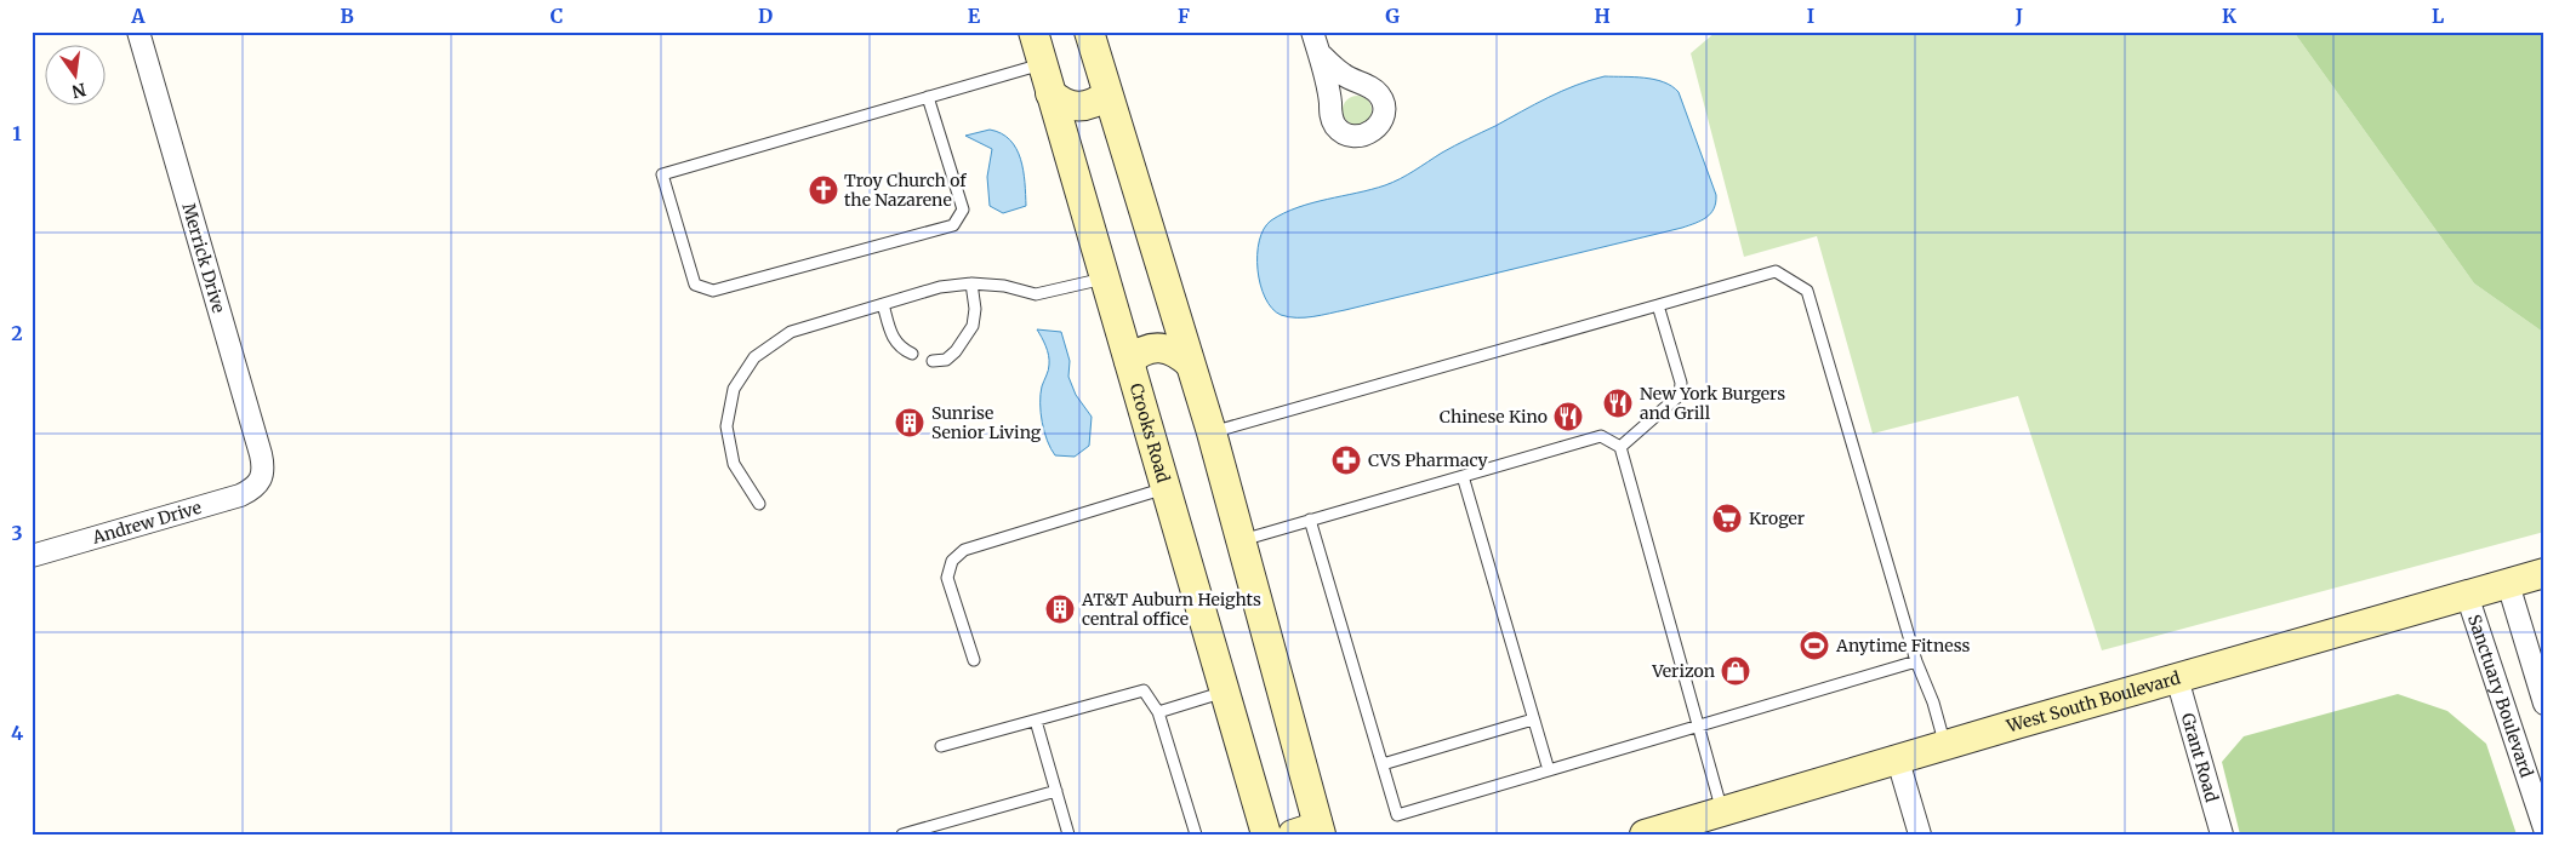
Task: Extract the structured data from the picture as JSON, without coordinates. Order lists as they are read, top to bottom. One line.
{"streets":{"main road":["Crooks Road","West South Boulevard"],"street":["Merrick Drive","Andrew Drive","Sanctuary Boulevard","Grant Road"]},"crossings":[["Merrick Drive","Andrew Drive"],["Sanctuary Boulevard","West South Boulevard"],["West South Boulevard","Grant Road"]],"places":{"church":["Troy Church of the Nazarene"],"restaurant":["New York Burgers and Grill","Chinese Kino"],"building":["Sunrise Senior Living","AT&T Auburn Heights central office"],"pharmacy":["CVS Pharmacy"],"supermarket":["Kroger"],"sports":["Anytime Fitness"],"shop":["Verizon"]},"north":"bottom","grid":{"columns":["A","B","C","D","E","F","G","H","I","J","K","L"],"rows":["1","2","3","4"]}}
